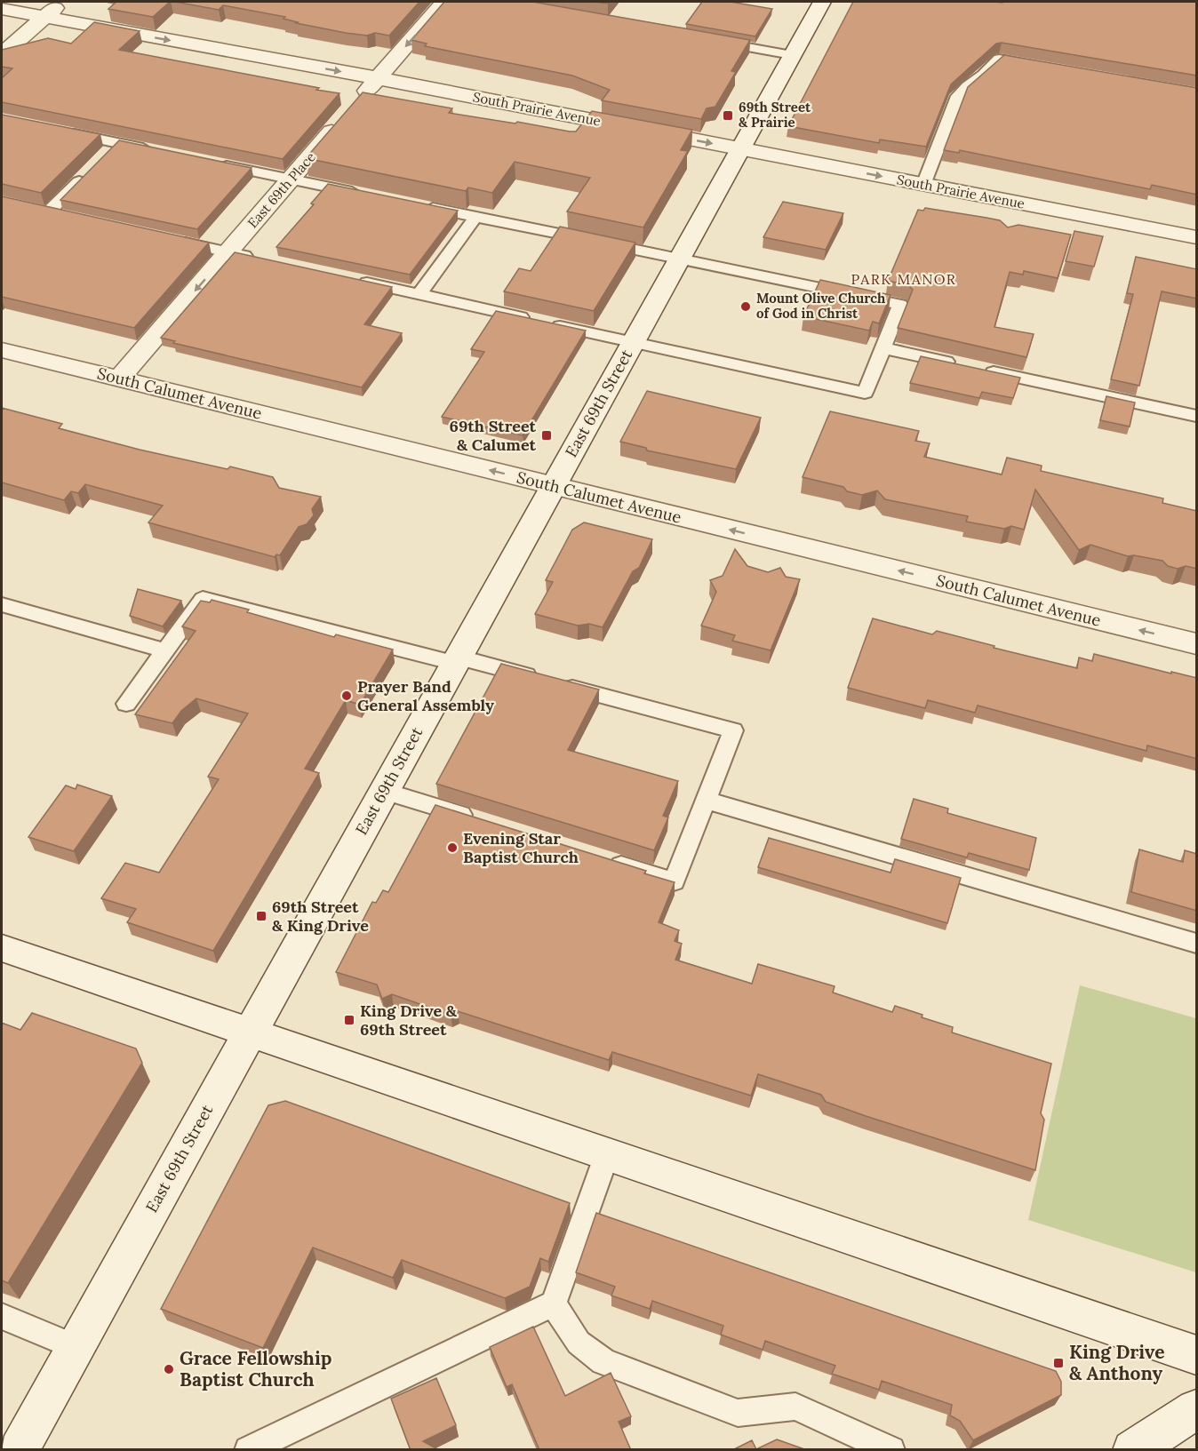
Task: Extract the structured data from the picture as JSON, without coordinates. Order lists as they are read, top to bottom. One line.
{"streets":{"street":["South Prairie Avenue","East 69th Place","South Calumet Avenue","East 69th Street"]},"crossings":[["South Prairie Avenue","East 69th Place"],["South Prairie Avenue","East 69th Street"],["East 69th Place","South Calumet Avenue"],["South Calumet Avenue","East 69th Street"]],"one_way":["South Prairie Avenue","East 69th Place","South Calumet Avenue"],"districts":["PARK MANOR"],"places":{"transit":["69th Street & Prairie","69th Street & Calumet","69th Street & King Drive","King Drive & 69th Street","King Drive & Anthony"],"other":["Mount Olive Church of God in Christ","Prayer Band General Assembly","Evening Star Baptist Church","Grace Fellowship Baptist Church"]}}
